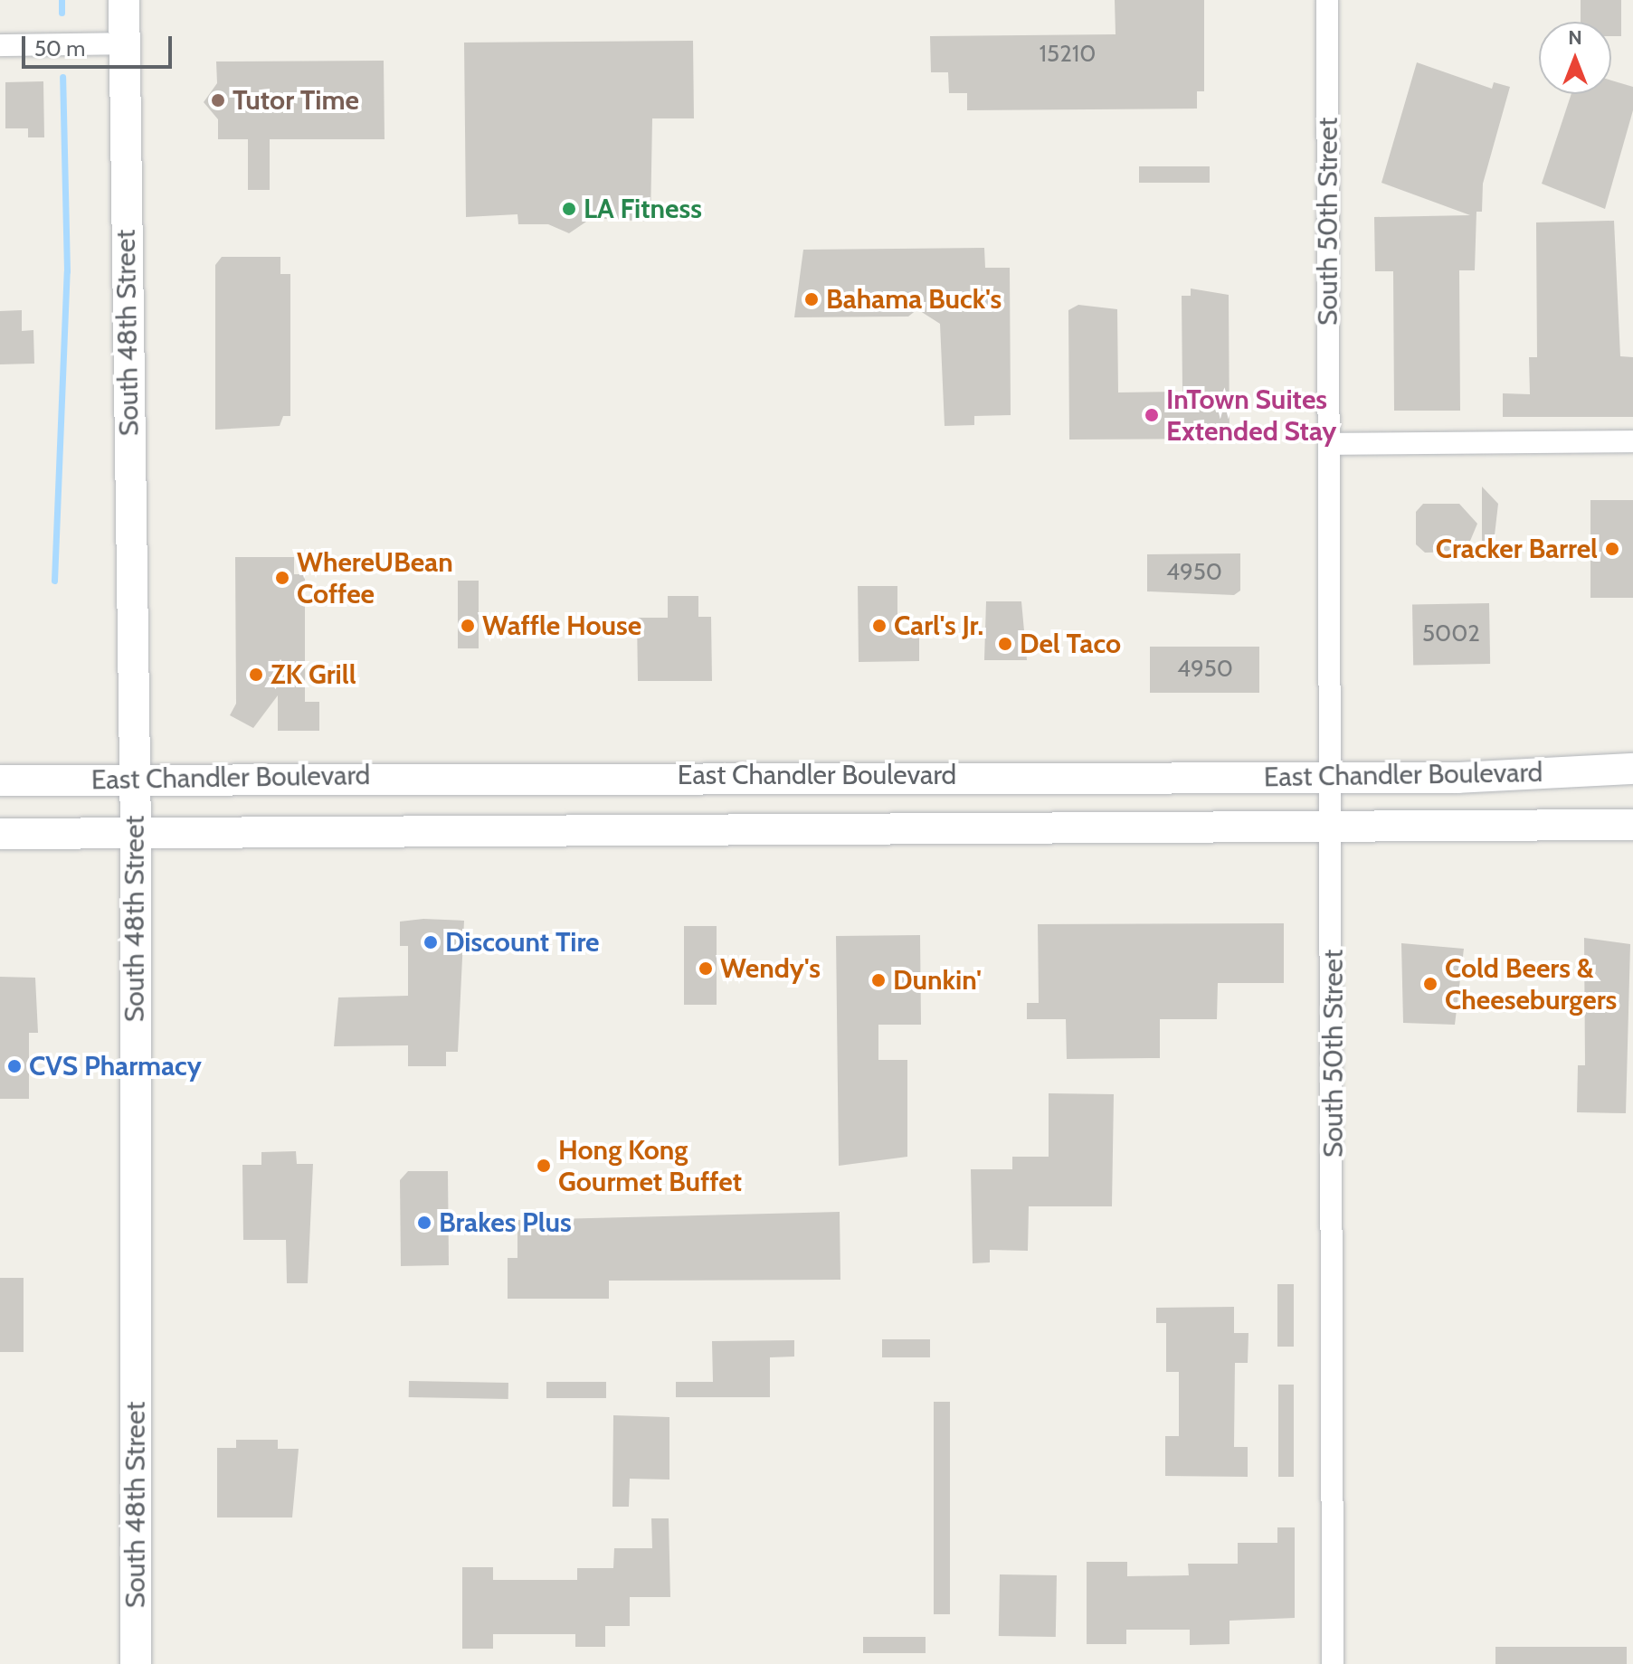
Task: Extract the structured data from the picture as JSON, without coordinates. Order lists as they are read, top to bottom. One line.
{"streets":{"main road":["South 48th Street","East Chandler Boulevard"],"street":["South 50th Street"]},"crossings":[["South 50th Street","East Chandler Boulevard"],["South 48th Street","East Chandler Boulevard"]],"places":["Tutor Time","LA Fitness","Bahama Buck's","InTown Suites Extended Stay","Cracker Barrel","WhereUBean Coffee","Waffle House","Carl's Jr.","Del Taco","ZK Grill","Discount Tire","Wendy's","Dunkin'","Cold Beers & Cheeseburgers","CVS Pharmacy","Hong Kong Gourmet Buffet","Brakes Plus"],"house_numbers":["15210","4950","5002","4950"],"scale_bar":"50 m","north":"top"}
